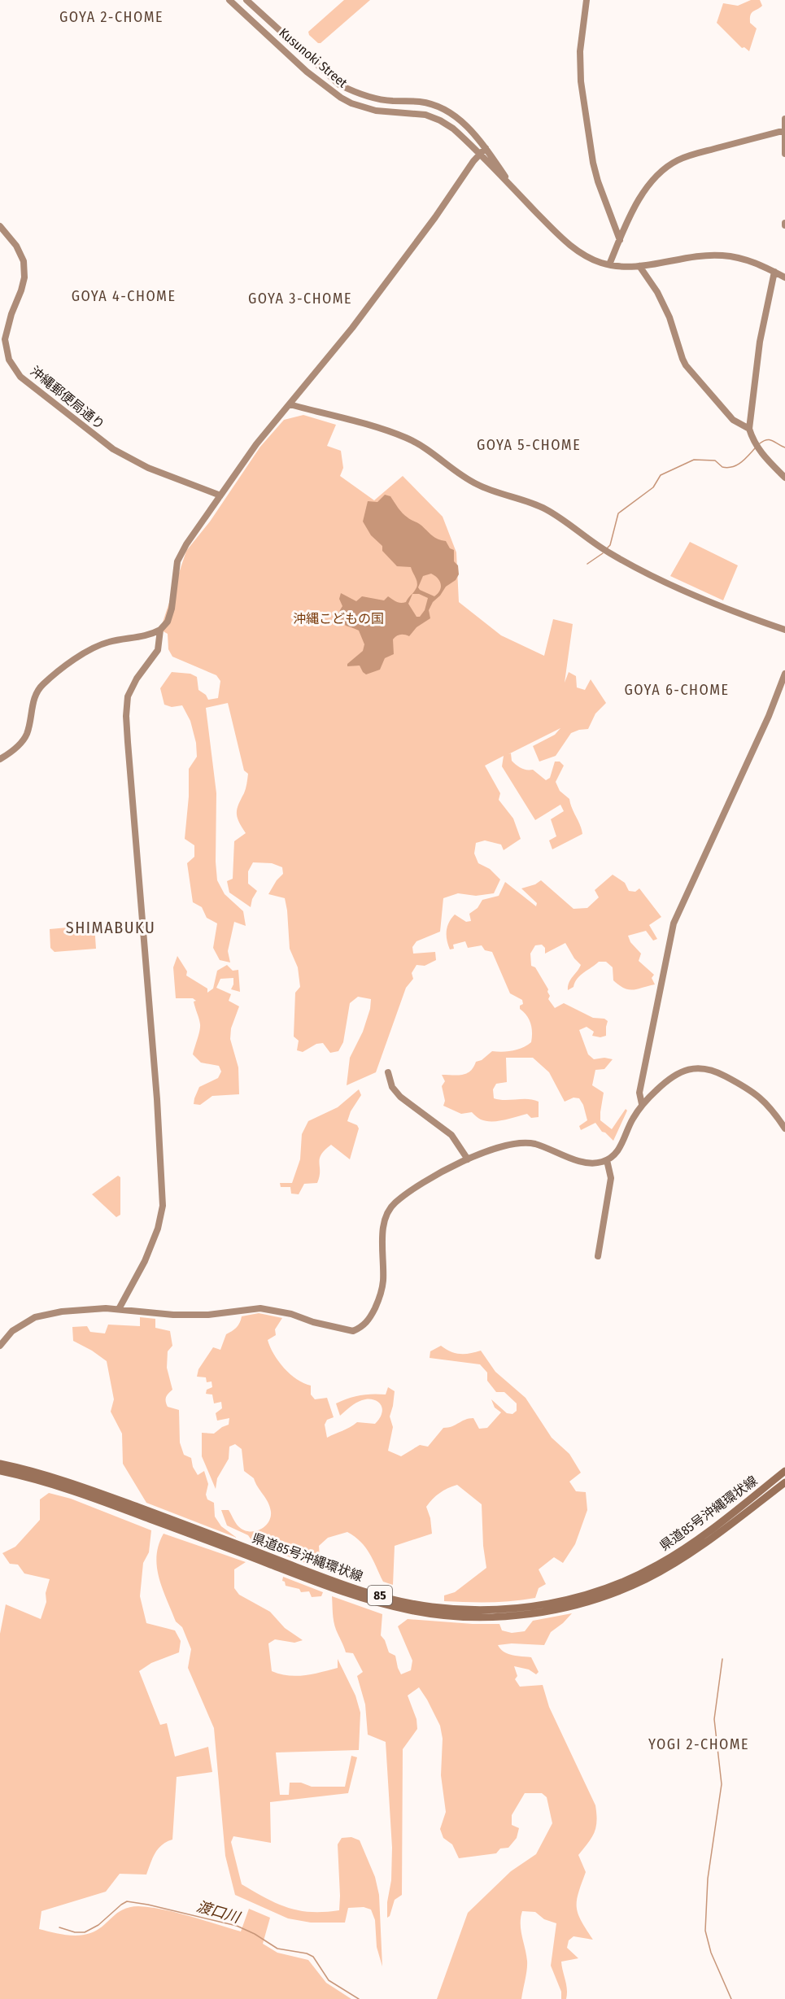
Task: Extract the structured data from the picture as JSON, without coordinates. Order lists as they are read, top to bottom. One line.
{"streets":{"main road":["県道85号沖縄環状線","85"],"street":["Kusunoki Street","沖縄郵便局通り"]},"districts":["GOYA 2-CHOME","GOYA 4-CHOME","GOYA 3-CHOME","GOYA 5-CHOME","GOYA 6-CHOME","SHIMABUKU","YOGI 2-CHOME"],"water":["渡口川"],"parks":["沖縄こどもの国"]}
